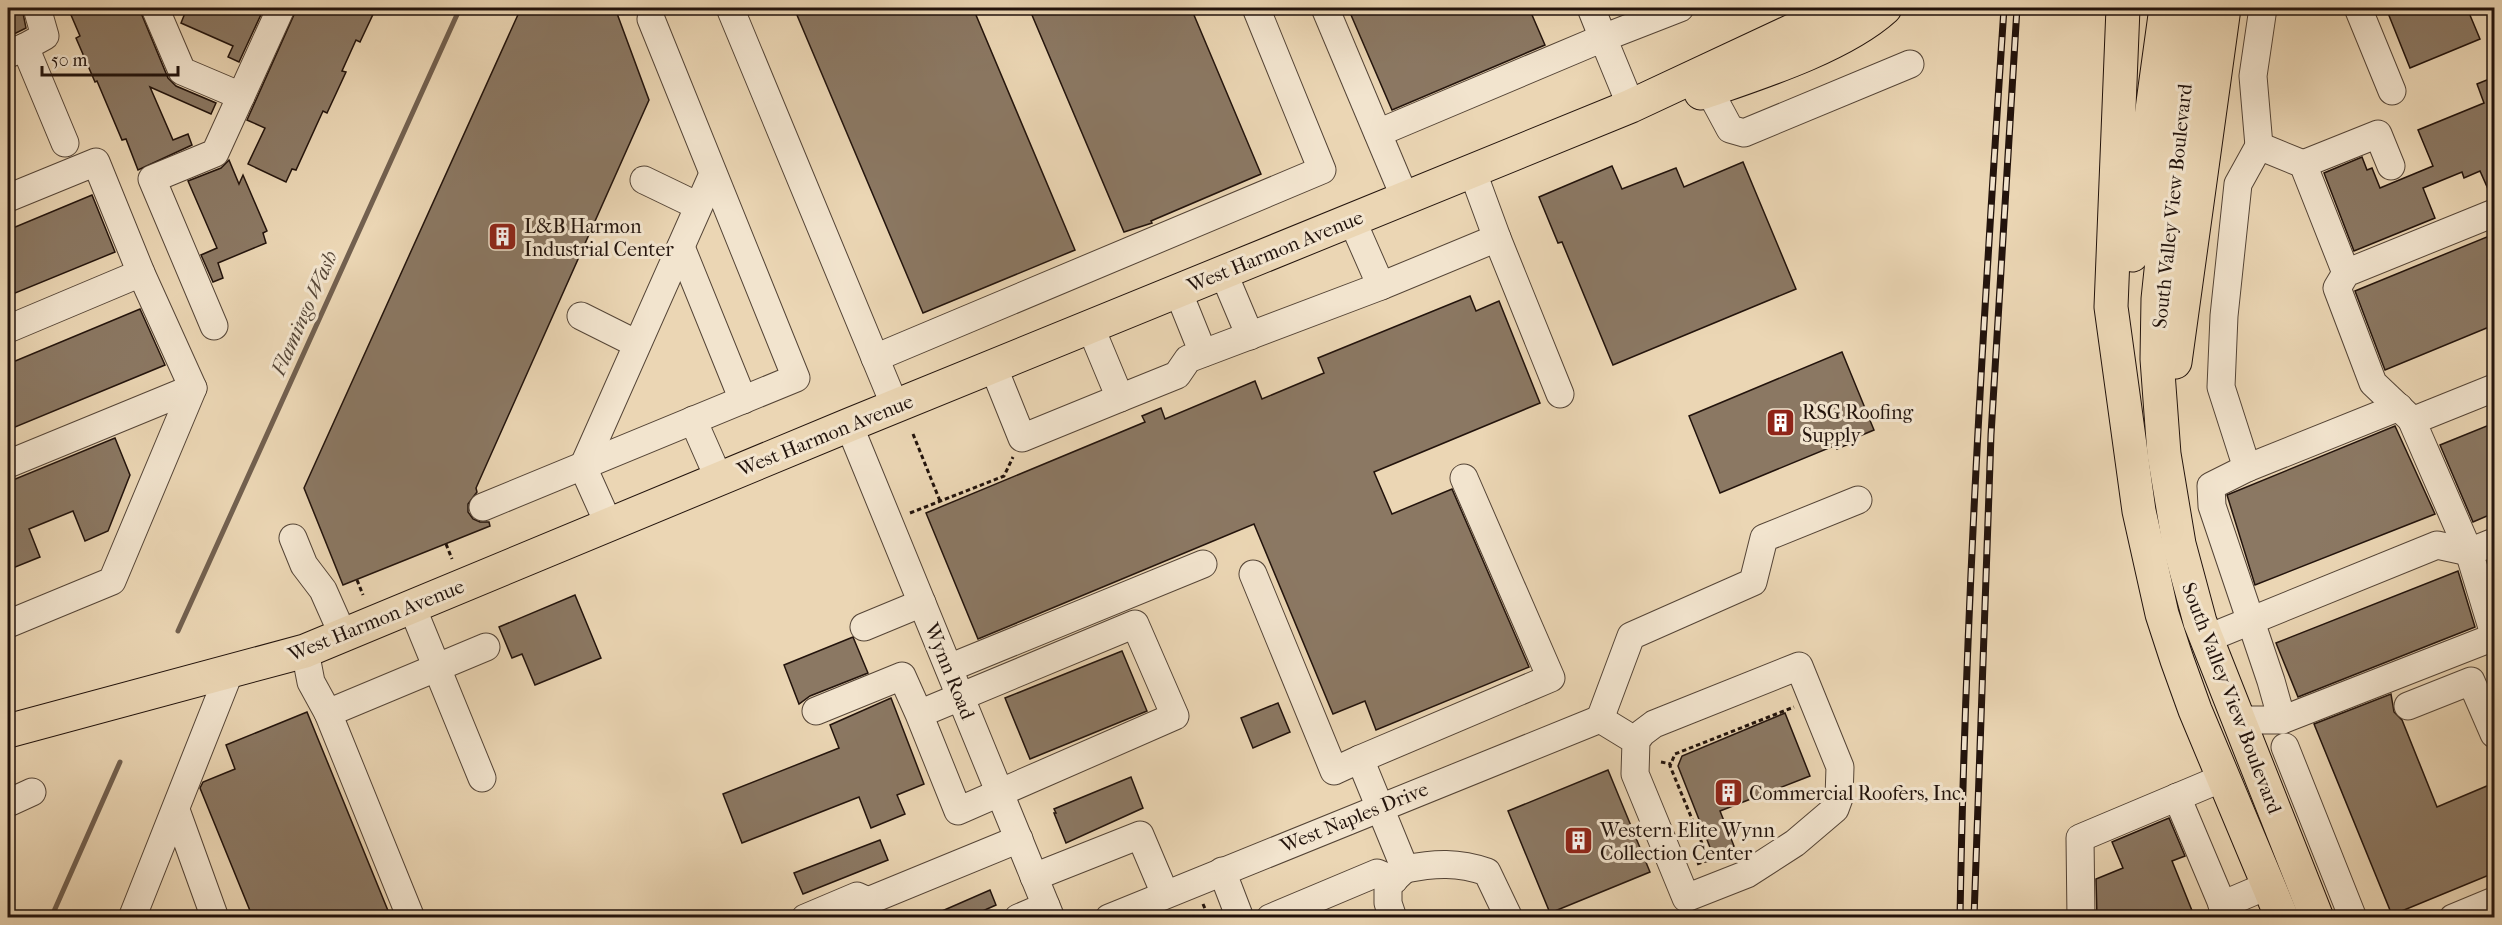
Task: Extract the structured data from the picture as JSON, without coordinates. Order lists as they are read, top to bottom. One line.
{"streets":{"main road":["South Valley View Boulevard","West Harmon Avenue"],"street":["Wynn Road","West Naples Drive"]},"crossings":[["West Harmon Avenue","Wynn Road"]],"water":["Flamingo Wash"],"places":{"building":["L&B Harmon Industrial Center","RSG Roofing Supply","Commercial Roofers, Inc.","Western Elite Wynn Collection Center"]},"scale_bar":"50 m"}
